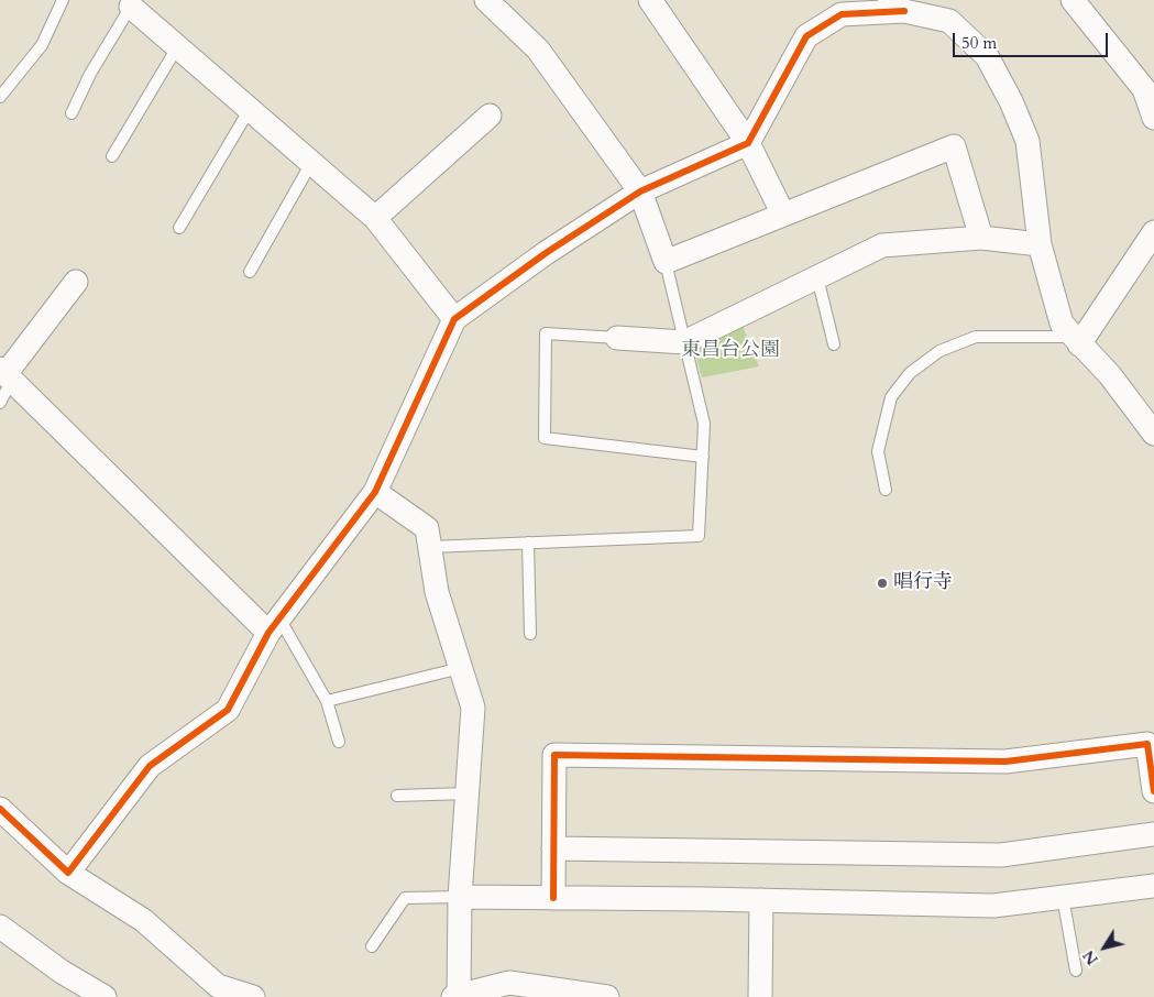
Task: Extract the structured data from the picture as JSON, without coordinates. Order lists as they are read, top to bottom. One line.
{"parks":["東昌台公園"],"places":["唱行寺"],"scale_bar":"50 m","north":"bottom left"}
